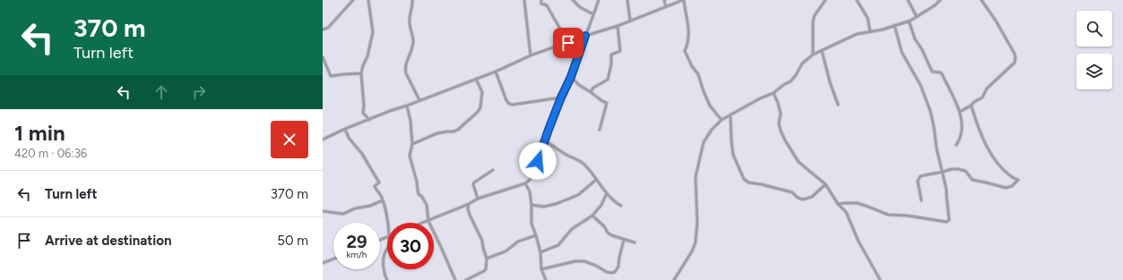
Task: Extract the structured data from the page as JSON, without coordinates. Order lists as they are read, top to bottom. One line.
{"page":{"turn":["370 m","Turn left"],"heading":["1 min","420 m · 06:36"],"list":[{"name":"Turn left","value":"370 m"},{"name":"Arrive at destination","value":"50 m"}],"speed":"29 km/h","limit":"30"}}
